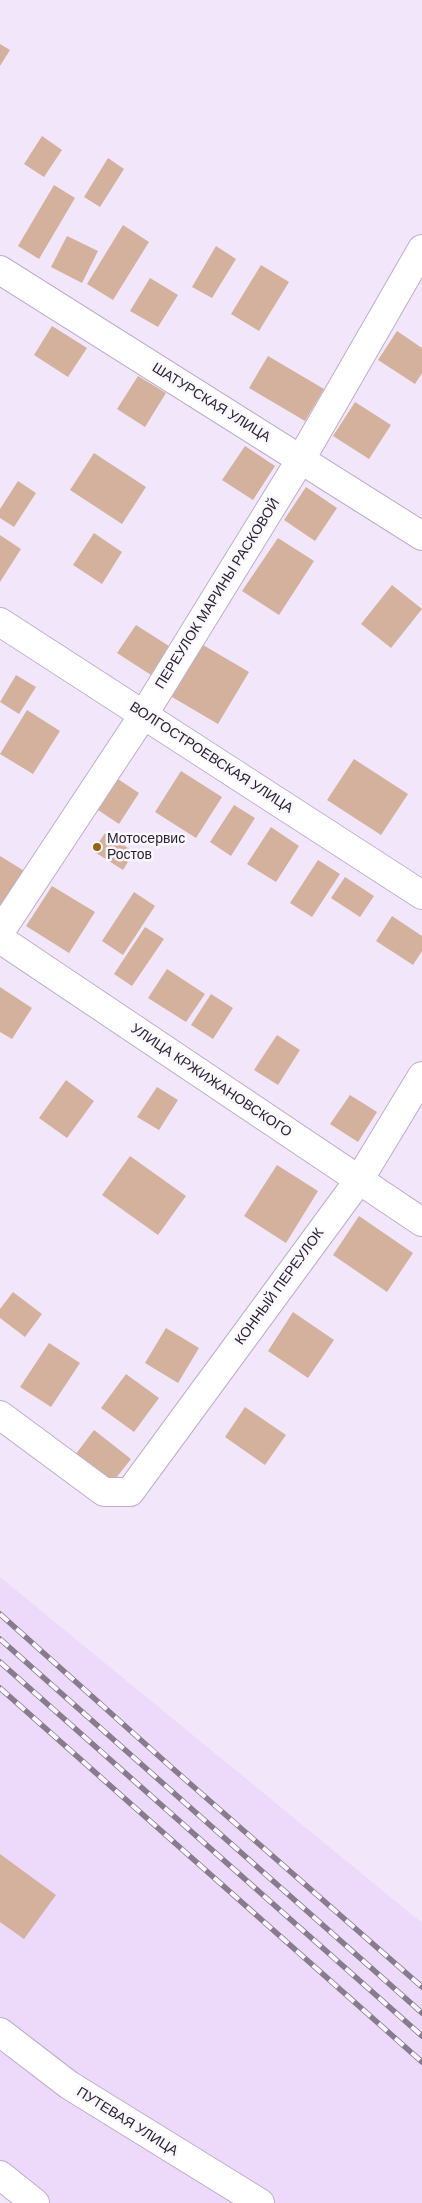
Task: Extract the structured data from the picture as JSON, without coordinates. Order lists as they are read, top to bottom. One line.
{"streets":{"street":["ШАТУРСКАЯ УЛИЦА","ПЕРЕУЛОК МАРИНЫ РАСКОВОЙ","ВОЛГОСТРОЕВСКАЯ УЛИЦА","УЛИЦА КРЖИЖАНОВСКОГО","КОННЫЙ ПЕРЕУЛОК","ПУТЕВАЯ УЛИЦА"]},"crossings":[["ШАТУРСКАЯ УЛИЦА","ПЕРЕУЛОК МАРИНЫ РАСКОВОЙ"],["ПЕРЕУЛОК МАРИНЫ РАСКОВОЙ","ВОЛГОСТРОЕВСКАЯ УЛИЦА"],["УЛИЦА КРЖИЖАНОВСКОГО","КОННЫЙ ПЕРЕУЛОК"]],"places":["Мотосервис Ростов"]}
